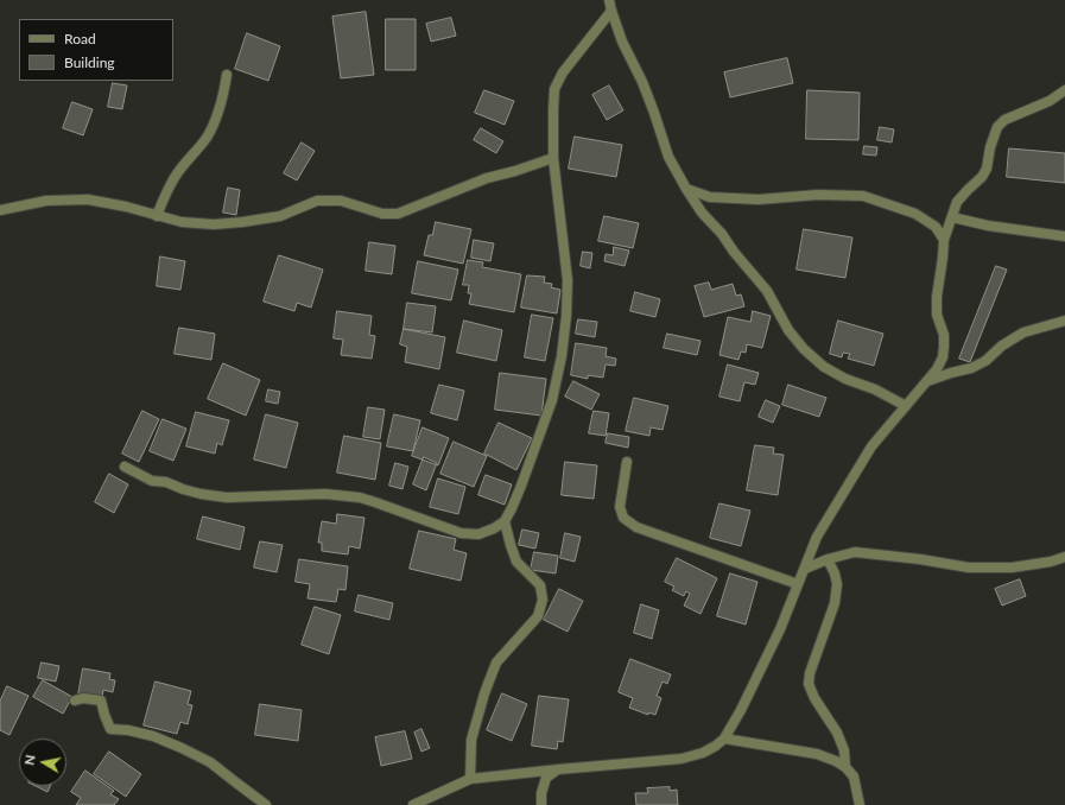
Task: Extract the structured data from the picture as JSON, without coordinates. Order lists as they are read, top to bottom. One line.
{"legend":["Road","Building"],"north":"left"}
